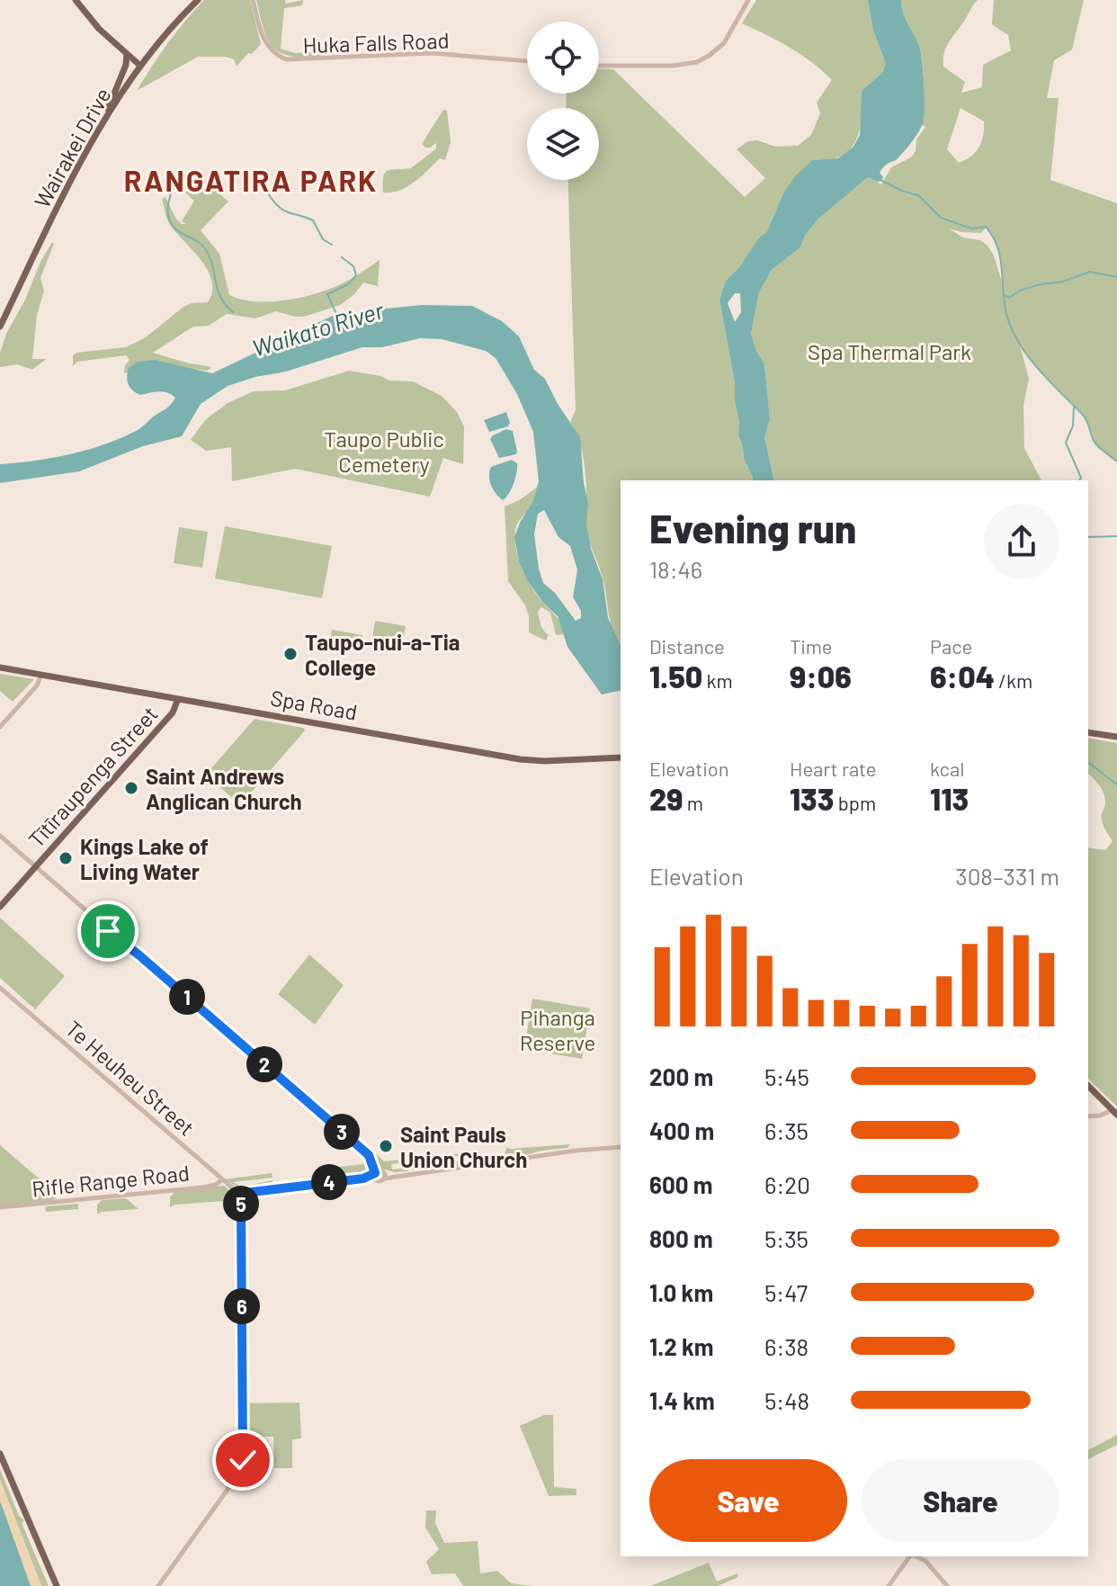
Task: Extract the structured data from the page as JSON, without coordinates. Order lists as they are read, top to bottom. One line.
{"streets":{"main road":["Wairakei Drive","Spa Road","Tītīraupenga Street"],"street":["Huka Falls Road","Te Heuheu Street","Rifle Range Road"]},"crossings":[["Spa Road","Tītīraupenga Street"],["Te Heuheu Street","Rifle Range Road"]],"districts":["RANGATIRA PARK"],"water":["Waikato River"],"parks":["Spa Thermal Park","Taupo Public Cemetery","Pihanga Reserve"],"places":["Taupo-nui-a-Tia College","Saint Andrews Anglican Church","Kings Lake of Living Water","Saint Pauls Union Church"],"page":{"heading":["Evening run","18:46"],"stats":[["Distance","1.50 km"],["Time","9:06"],["Pace","6:04 /km"],["Elevation","29 m"],["Heart rate","133 bpm"],["kcal","113"]],"chart":["Elevation","308–331 m"],"pins":["1","2","3","4","5","6"],"list":[{"name":"200 m","note":"5:45"},{"name":"400 m","note":"6:35"},{"name":"600 m","note":"6:20"},{"name":"800 m","note":"5:35"},{"name":"1.0 km","note":"5:47"},{"name":"1.2 km","note":"6:38"},{"name":"1.4 km","note":"5:48"}],"buttons":["Save","Share"]}}
